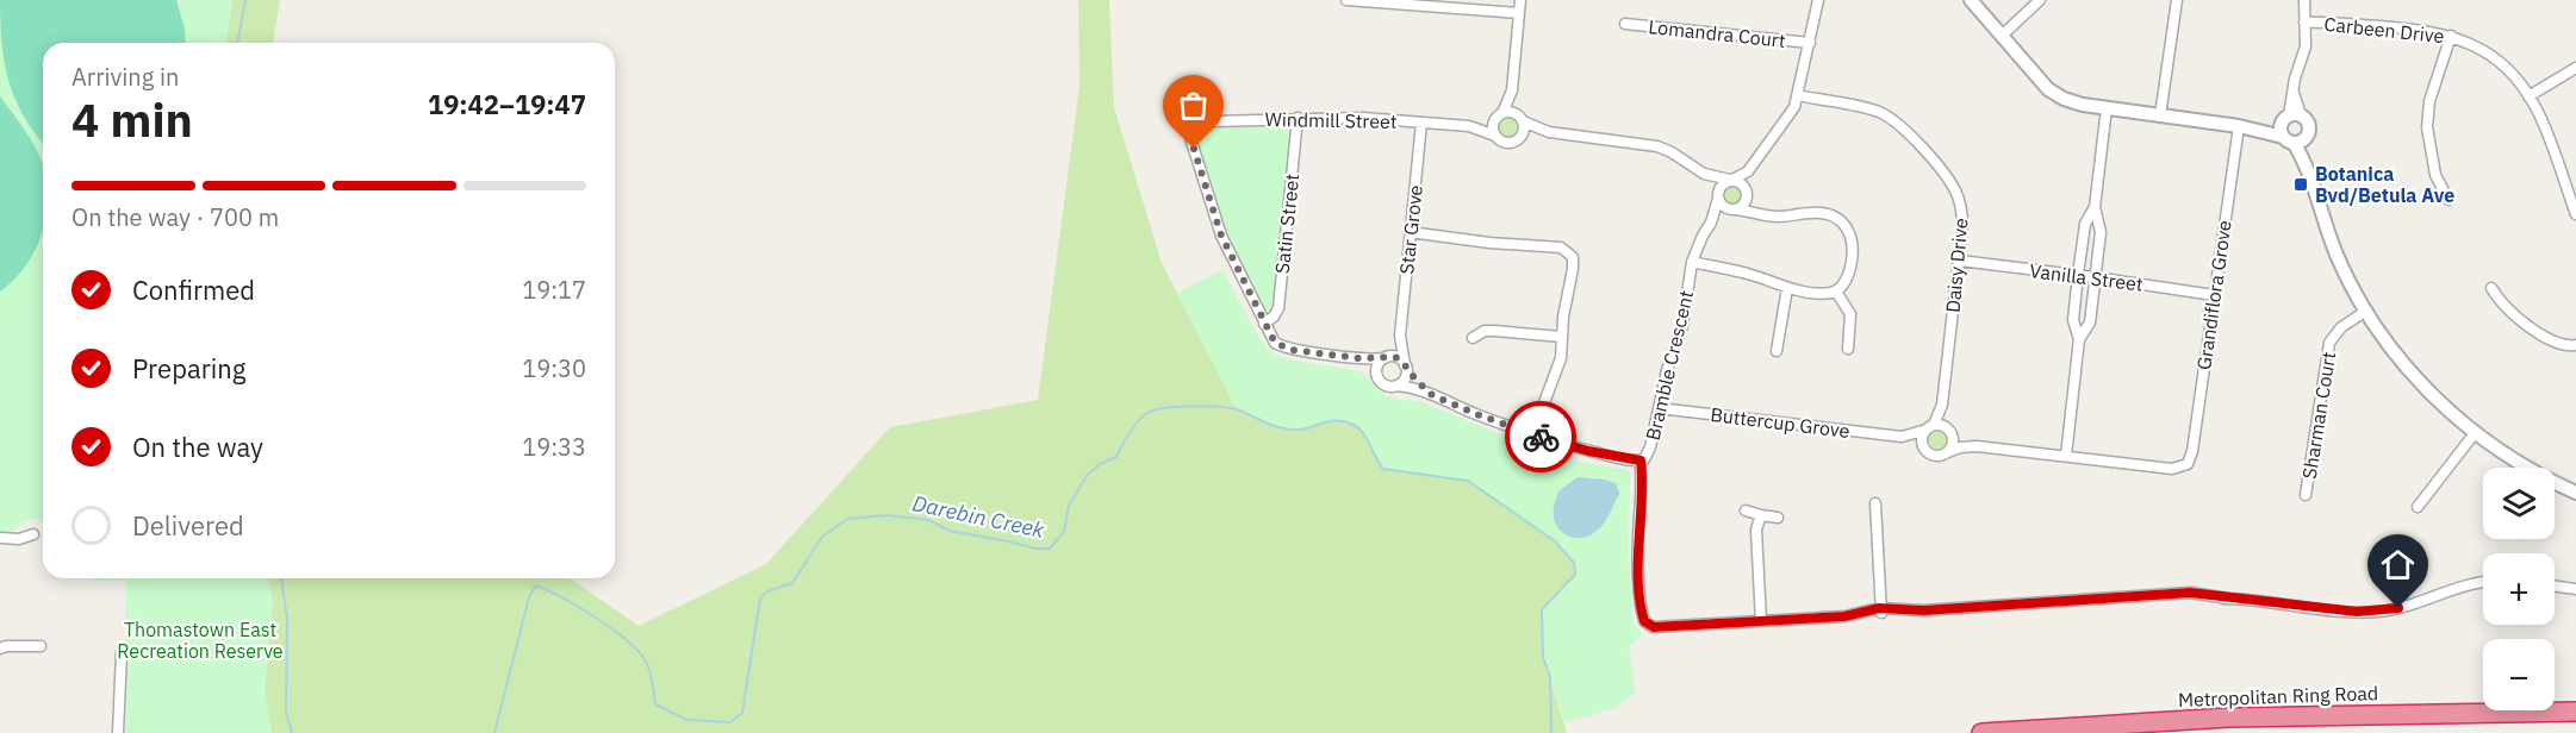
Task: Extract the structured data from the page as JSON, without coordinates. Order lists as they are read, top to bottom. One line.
{"streets":{"highway":["Metropolitan Ring Road"],"street":["Carbeen Drive","Lomandra Court","Windmill Street","Satin Street","Star Grove","Daisy Drive","Vanilla Street","Grandiflora Grove","Bramble Crescent","Sharman Court","Buttercup Grove"]},"crossings":[["Windmill Street","Satin Street"],["Windmill Street","Star Grove"],["Star Grove","Bramble Crescent"],["Daisy Drive","Vanilla Street"],["Daisy Drive","Buttercup Grove"],["Vanilla Street","Grandiflora Grove"],["Bramble Crescent","Buttercup Grove"]],"water":["Darebin Creek"],"parks":["Thomastown East Recreation Reserve"],"places":{"transit":["Botanica Bvd/Betula Ave"]},"page":{"heading":["4 min","Arriving in","19:42–19:47"],"bar":"On the way · 700 m","list":[["Confirmed","19:17"],["Preparing","19:30"],["On the way","19:33"],"Delivered"],"map_buttons":["+","−"]}}
